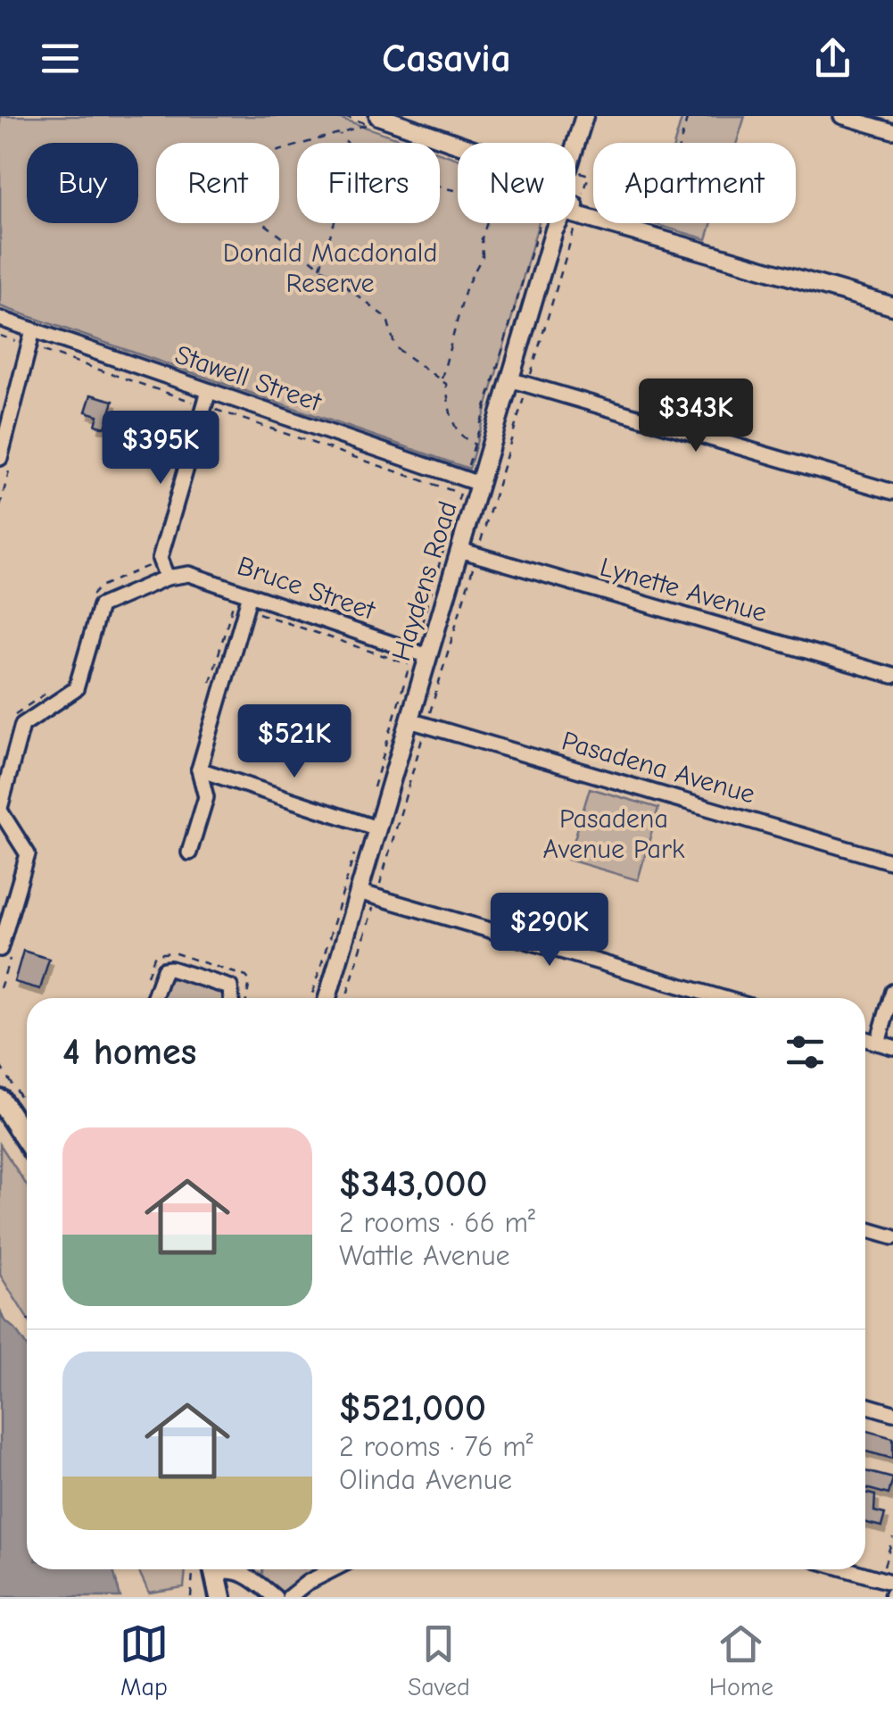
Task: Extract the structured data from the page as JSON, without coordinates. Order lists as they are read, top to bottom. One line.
{"streets":{"street":["Stawell Street","Haydens Road","Bruce Street","Lynette Avenue","Pasadena Avenue"]},"crossings":[["Stawell Street","Haydens Road"],["Haydens Road","Bruce Street"],["Haydens Road","Lynette Avenue"],["Haydens Road","Pasadena Avenue"]],"parks":["Donald Macdonald Reserve","Pasadena Avenue Park"],"page":{"header":"Casavia","chip":["Buy","Rent","Filters","New","Apartment"],"price":["$343K","$395K","$521K","$290K"],"heading":"4 homes","list":[{"name":"$343,000","note":"2 rooms · 66 m² · Wattle Avenue"},{"name":"$521,000","note":"2 rooms · 76 m² · Olinda Avenue"}],"tabs":["Map","Saved","Home"]}}
